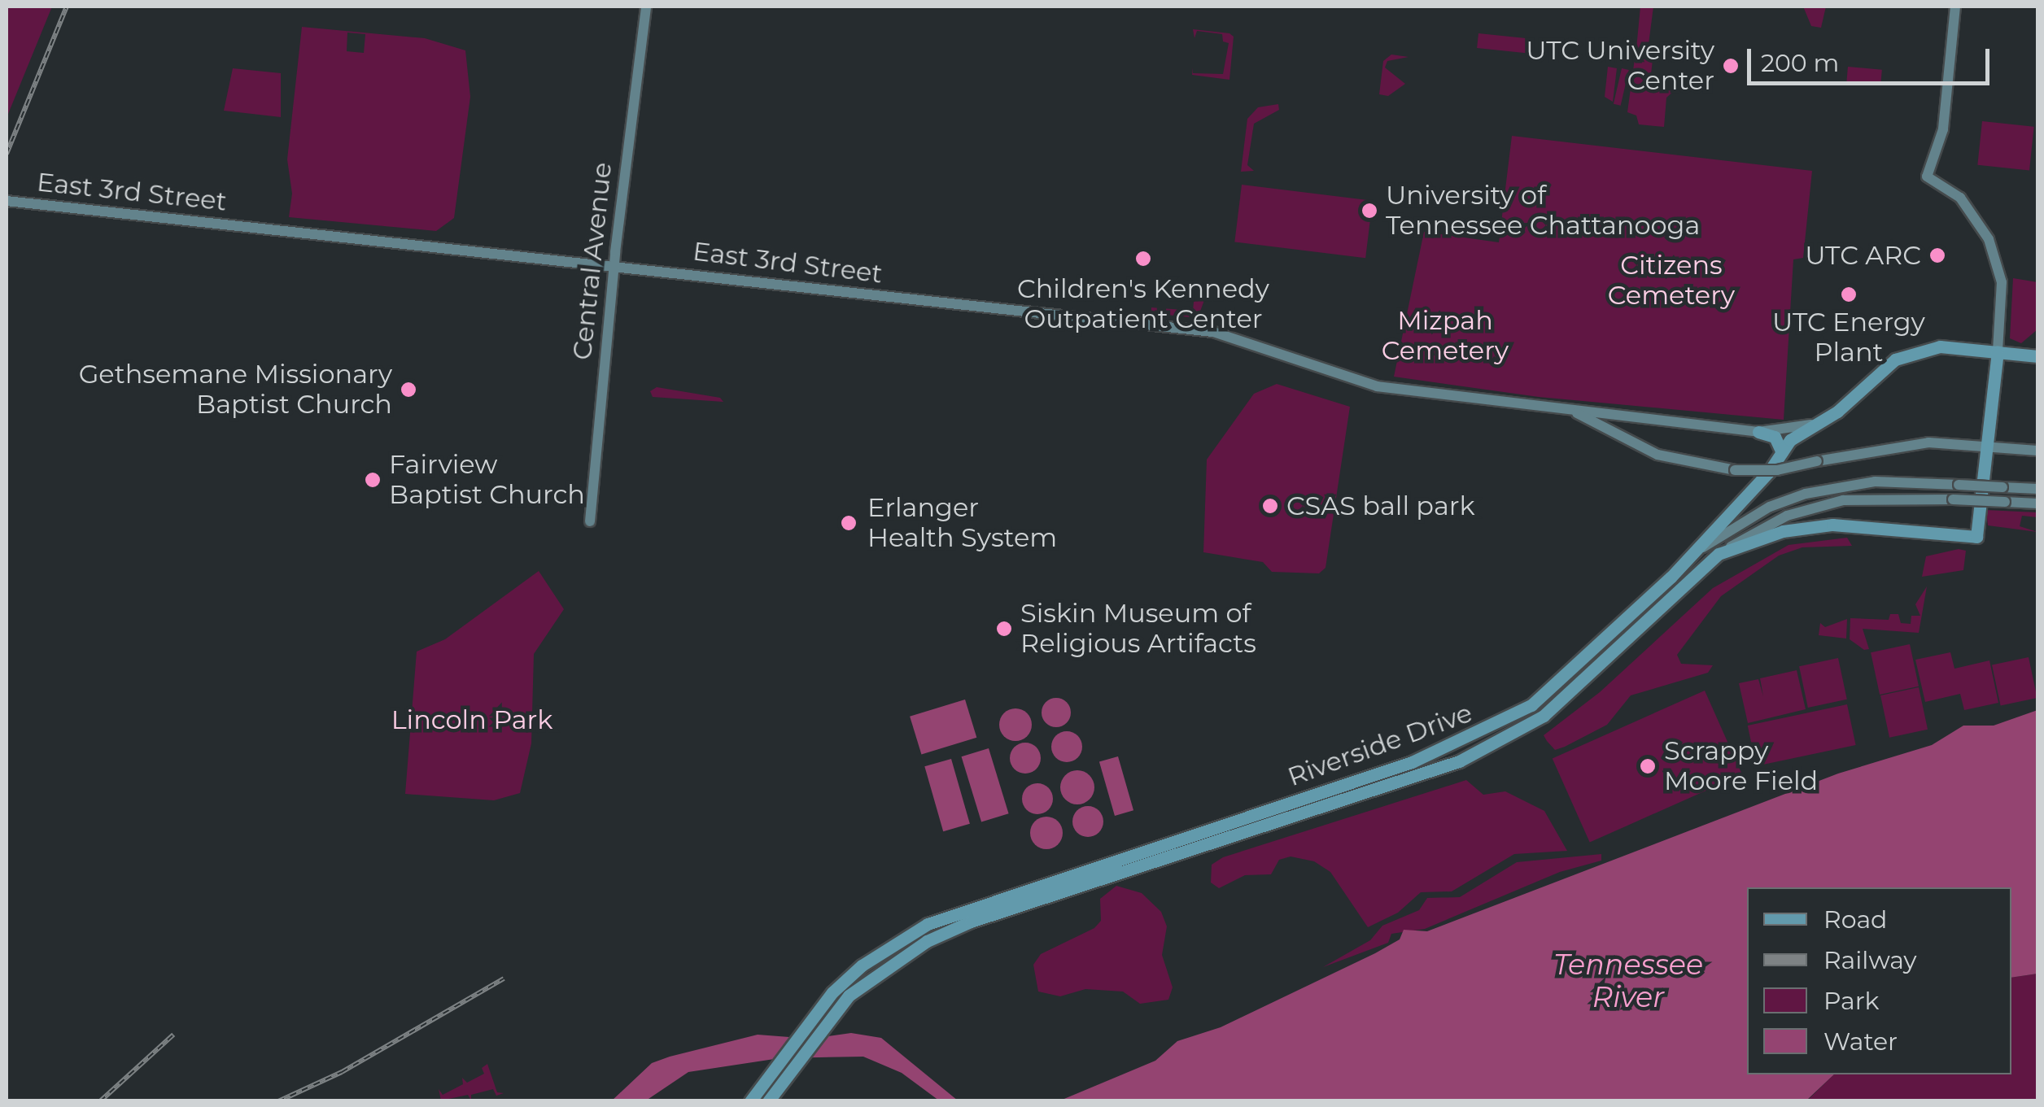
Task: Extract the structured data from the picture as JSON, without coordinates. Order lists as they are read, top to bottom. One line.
{"streets":{"main road":["East 3rd Street","Central Avenue","Riverside Drive"]},"crossings":[["East 3rd Street","Central Avenue"]],"water":["Tennessee River"],"parks":["Citizens Cemetery","Mizpah Cemetery","Lincoln Park"],"places":["UTC University Center","University of Tennessee Chattanooga","UTC ARC","Children's Kennedy Outpatient Center","UTC Energy Plant","Gethsemane Missionary Baptist Church","Fairview Baptist Church","CSAS ball park","Erlanger Health System","Siskin Museum of Religious Artifacts","Scrappy Moore Field"],"legend":["Road","Railway","Park","Water"],"scale_bar":"200 m"}
